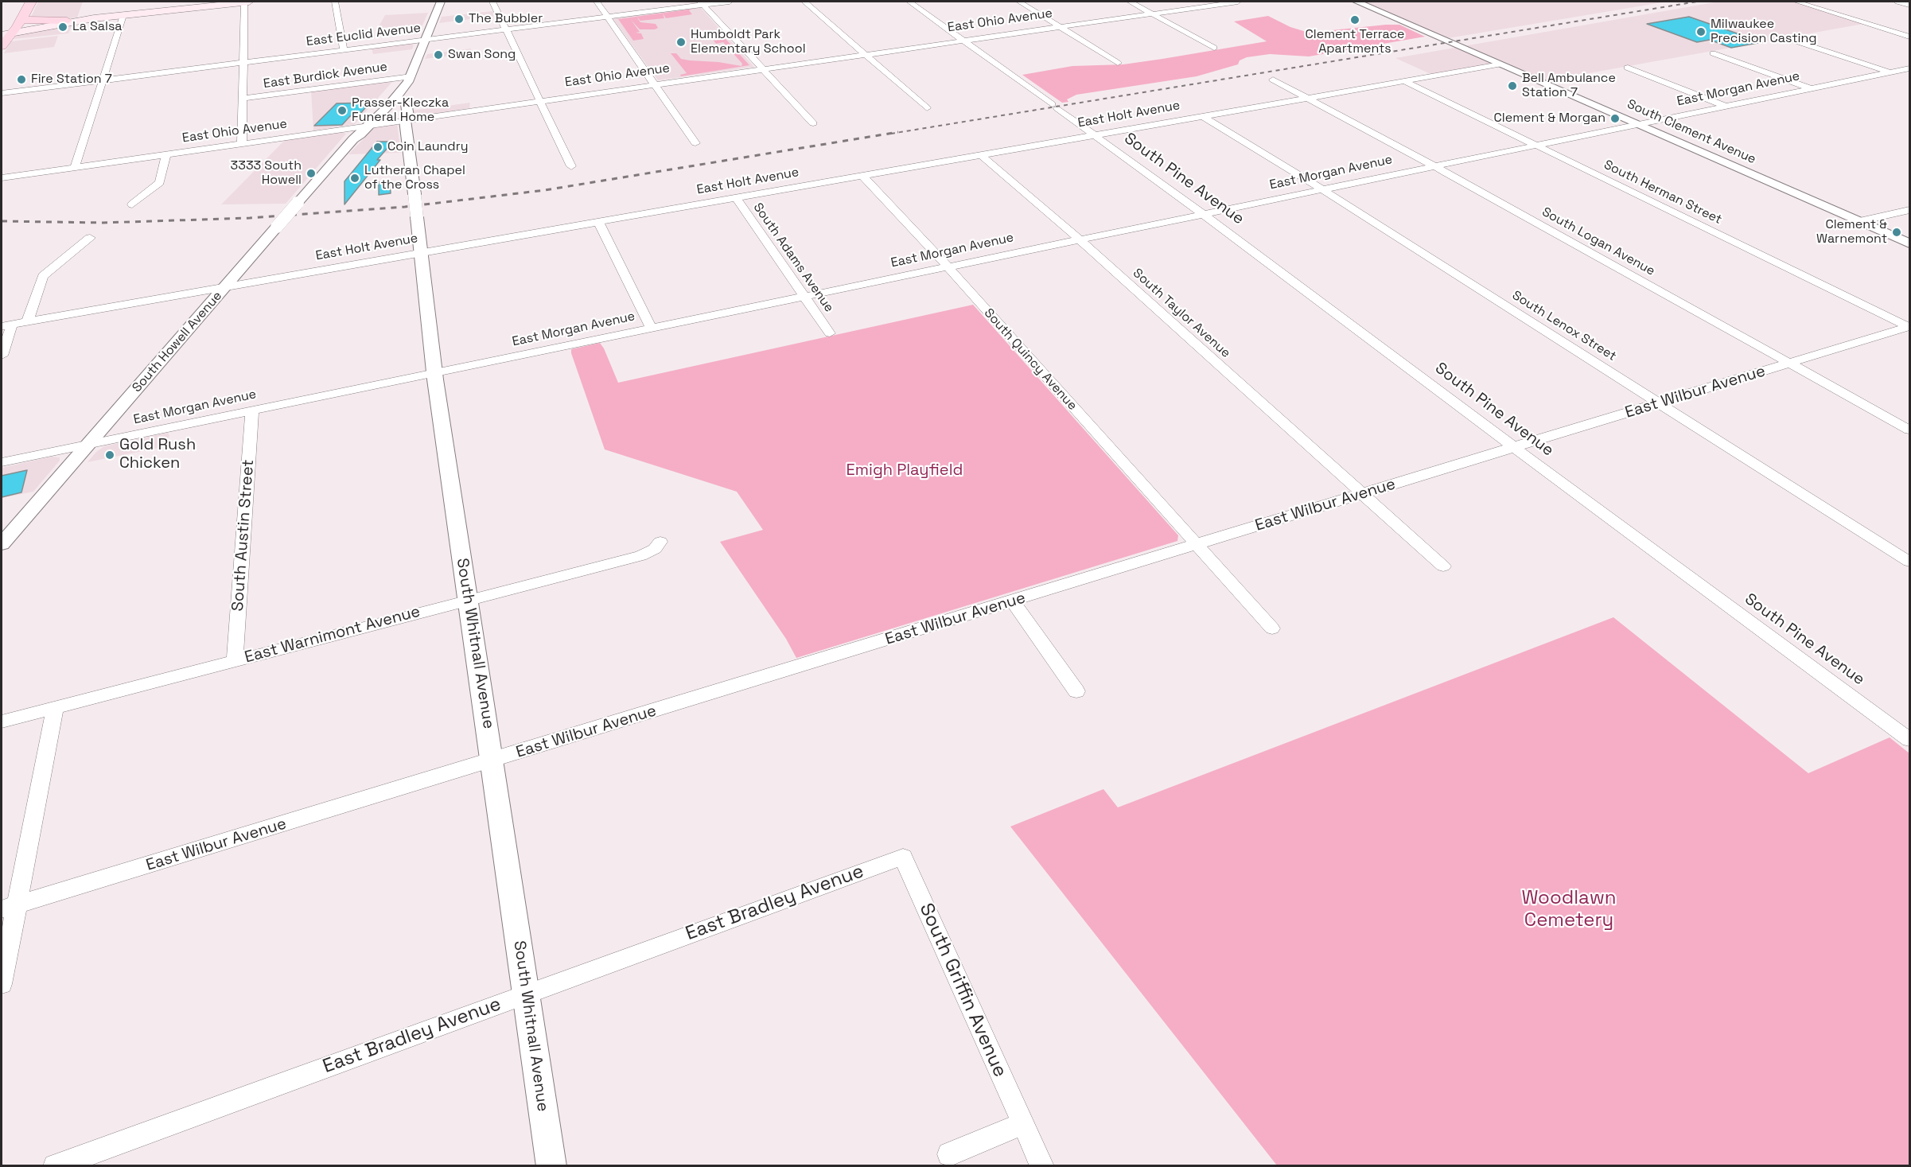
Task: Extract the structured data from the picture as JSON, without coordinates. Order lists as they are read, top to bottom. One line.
{"streets":{"street":["East Ohio Avenue","East Euclid Avenue","East Burdick Avenue","East Morgan Avenue","East Holt Avenue","South Clement Avenue","South Pine Avenue","South Herman Street","South Logan Avenue","South Adams Avenue","South Taylor Avenue","South Lenox Street","South Howell Avenue","South Quincy Avenue","East Wilbur Avenue","South Austin Street","East Warnimont Avenue","South Whitnall Avenue","East Bradley Avenue","South Griffin Avenue"]},"crossings":[["East Ohio Avenue","South Pine Avenue"],["East Ohio Avenue","South Howell Avenue"],["East Ohio Avenue","South Whitnall Avenue"],["East Euclid Avenue","South Howell Avenue"],["East Burdick Avenue","South Howell Avenue"],["East Morgan Avenue","South Clement Avenue"],["East Morgan Avenue","South Pine Avenue"],["East Morgan Avenue","South Herman Street"],["East Morgan Avenue","South Logan Avenue"],["East Morgan Avenue","South Adams Avenue"],["East Morgan Avenue","South Taylor Avenue"],["East Morgan Avenue","South Lenox Street"],["East Morgan Avenue","South Howell Avenue"],["East Morgan Avenue","South Quincy Avenue"],["East Morgan Avenue","South Austin Street"],["East Morgan Avenue","South Whitnall Avenue"],["East Holt Avenue","South Clement Avenue"],["East Holt Avenue","South Pine Avenue"],["East Holt Avenue","South Herman Street"],["East Holt Avenue","South Logan Avenue"],["East Holt Avenue","South Adams Avenue"],["East Holt Avenue","South Taylor Avenue"],["East Holt Avenue","South Lenox Street"],["East Holt Avenue","South Howell Avenue"],["East Holt Avenue","South Quincy Avenue"],["East Holt Avenue","South Whitnall Avenue"],["South Pine Avenue","East Wilbur Avenue"],["South Herman Street","East Wilbur Avenue"],["South Logan Avenue","East Wilbur Avenue"],["South Taylor Avenue","East Wilbur Avenue"],["South Lenox Street","East Wilbur Avenue"],["South Howell Avenue","South Whitnall Avenue"],["South Quincy Avenue","East Wilbur Avenue"],["East Wilbur Avenue","South Whitnall Avenue"],["South Austin Street","East Warnimont Avenue"],["East Warnimont Avenue","South Whitnall Avenue"],["South Whitnall Avenue","East Bradley Avenue"],["East Bradley Avenue","South Griffin Avenue"]],"parks":["Emigh Playfield","Woodlawn Cemetery"],"places":["The Bubbler","Clement Terrace Apartments","La Salsa","Milwaukee Precision Casting","Humboldt Park Elementary School","Swan Song","Fire Station 7","Bell Ambulance Station 7","Prasser-Kleczka Funeral Home","Clement & Morgan","Coin Laundry","3333 South Howell","Lutheran Chapel of the Cross","Clement & Warnemont","Gold Rush Chicken"]}
